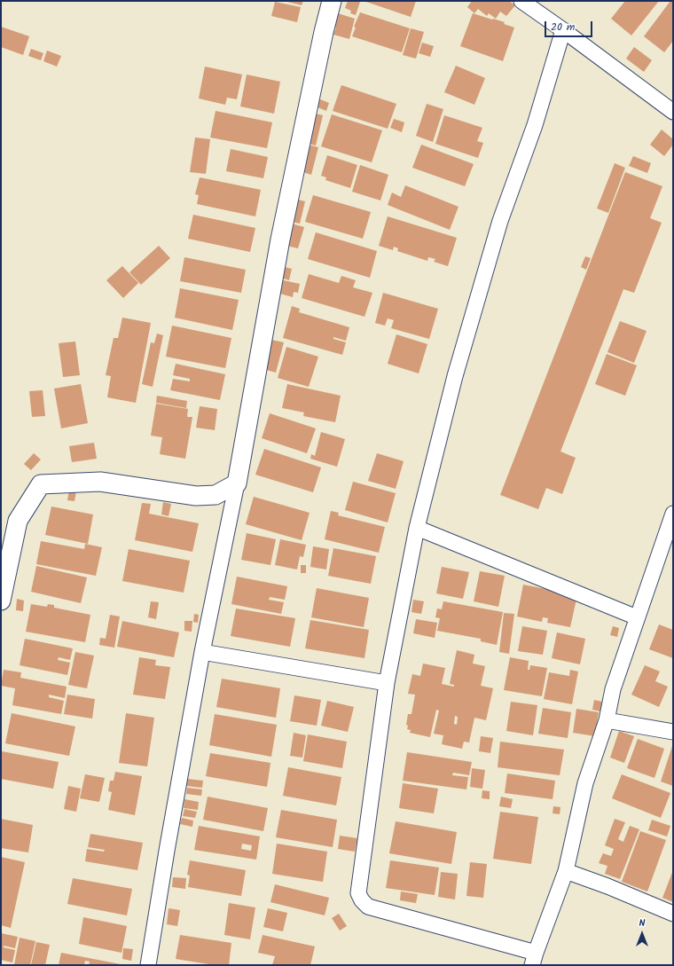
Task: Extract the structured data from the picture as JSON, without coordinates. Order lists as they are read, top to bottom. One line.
{"scale_bar":"20 m","north":"top"}
